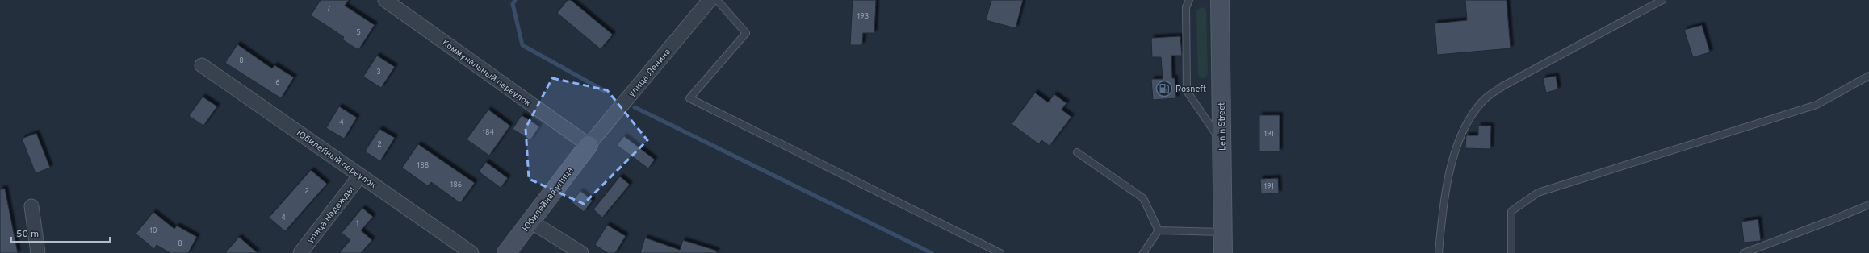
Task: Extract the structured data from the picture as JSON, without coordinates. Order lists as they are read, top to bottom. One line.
{"streets":{"main road":["Lenin Street","Юбилейная улица"],"street":["Коммунальный переулок","улица Ленина","Юбилейный переулок","улица Надежды"]},"crossings":[["Коммунальный переулок","улица Ленина"],["Коммунальный переулок","Юбилейная улица"],["улица Ленина","Юбилейная улица"],["Юбилейный переулок","улица Надежды"]],"places":{"fuel station":["Rosneft"]},"house_numbers":["7","193","5","8","3","6","4","184","191","2","188","186","191","2","4","1","10","8"],"scale_bar":"50 m"}
